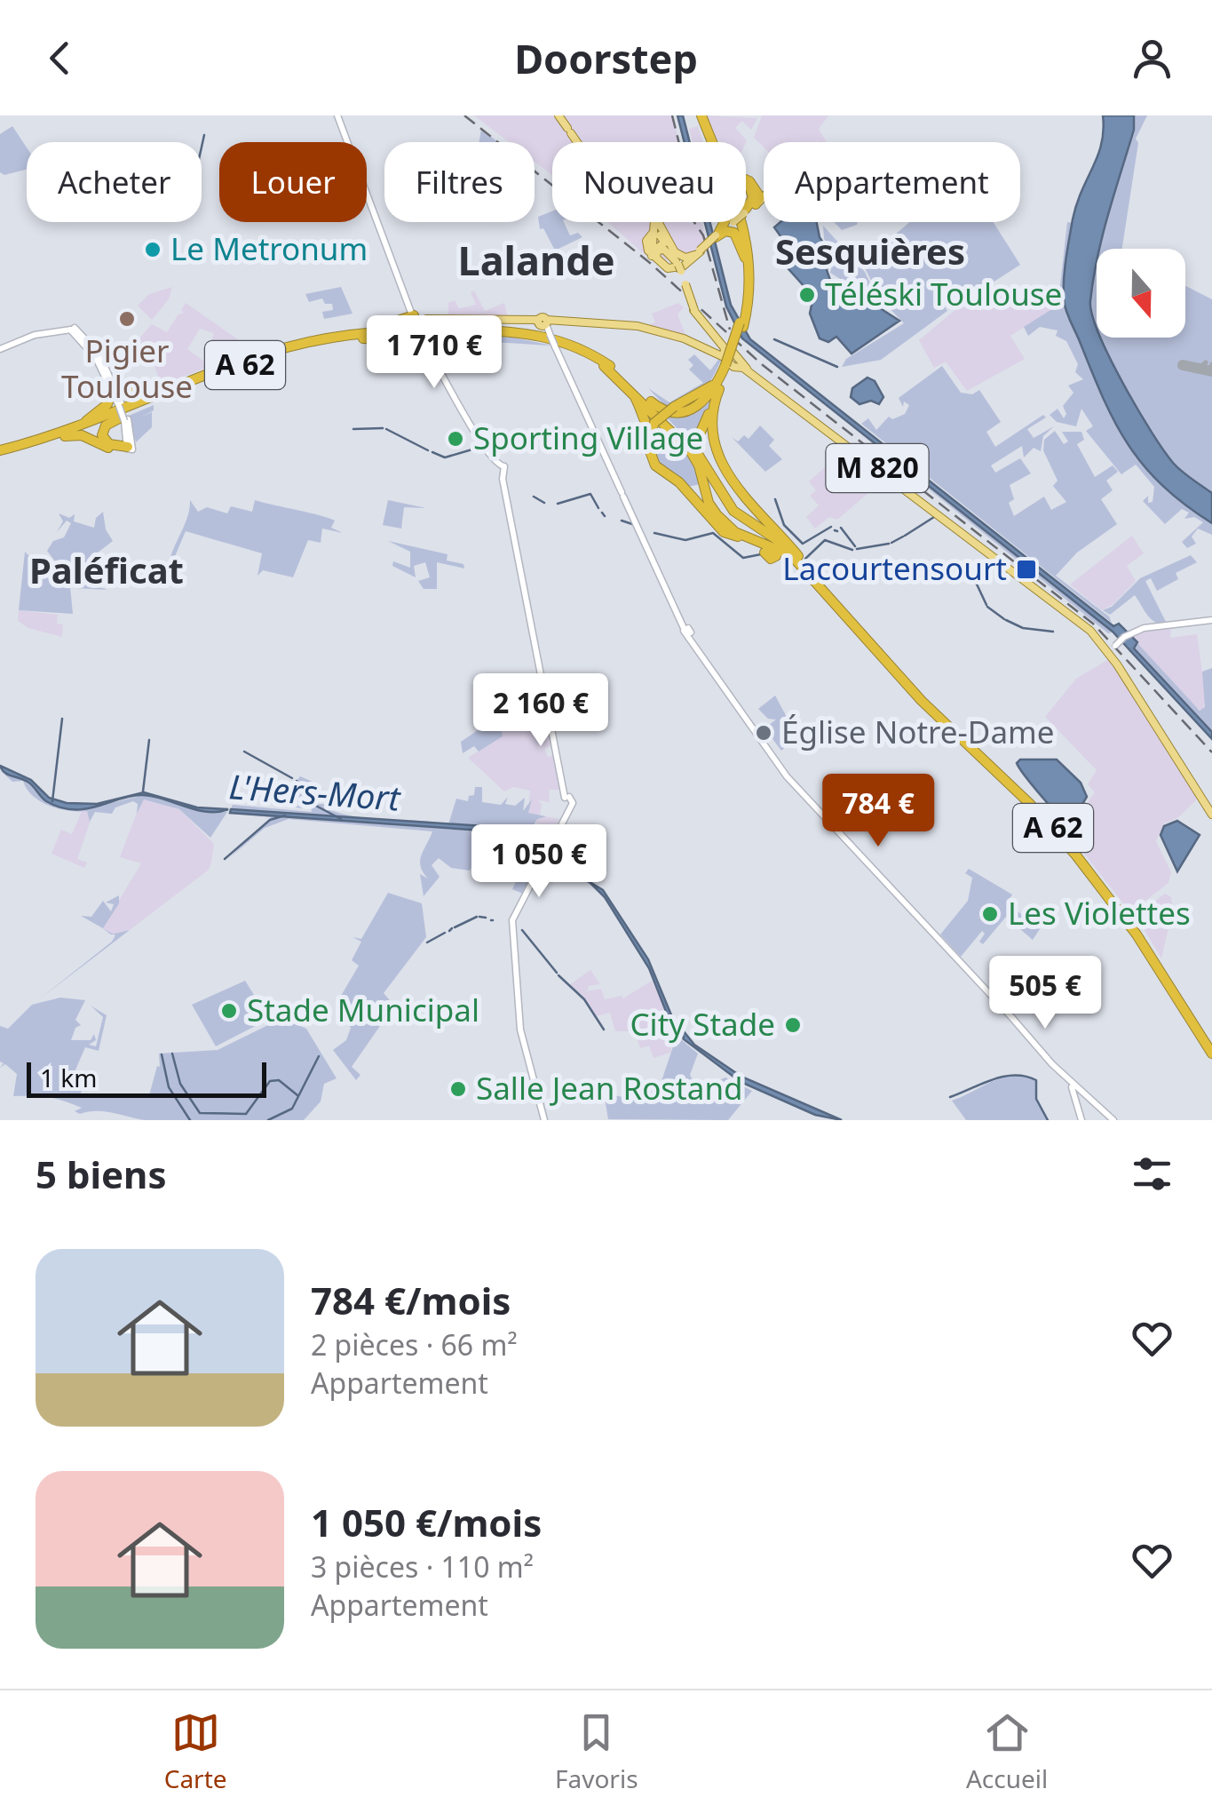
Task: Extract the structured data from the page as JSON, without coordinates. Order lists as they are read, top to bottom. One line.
{"streets":{"highway":["A 62"],"main road":["M 820"]},"districts":["Sesquières","Lalande","Paléficat"],"water":["L'Hers-Mort"],"places":{"other":["Le Metronum","Téléski Toulouse","Pigier Toulouse","Sporting Village","Église Notre-Dame","Les Violettes","Stade Municipal","City Stade","Salle Jean Rostand"],"transit":["Lacourtensourt"]},"scale_bar":"1 km","north":"bottom","page":{"header":"Doorstep","chip":["Acheter","Louer","Filtres","Nouveau","Appartement"],"price":["1 710 €","2 160 €","784 €","1 050 €","505 €"],"scale":"1 km","heading":"5 biens","list":[{"name":"784 €/mois","note":"2 pièces · 66 m² · Appartement"},{"name":"1 050 €/mois","note":"3 pièces · 110 m² · Appartement"}],"tabs":["Carte","Favoris","Accueil"]}}
